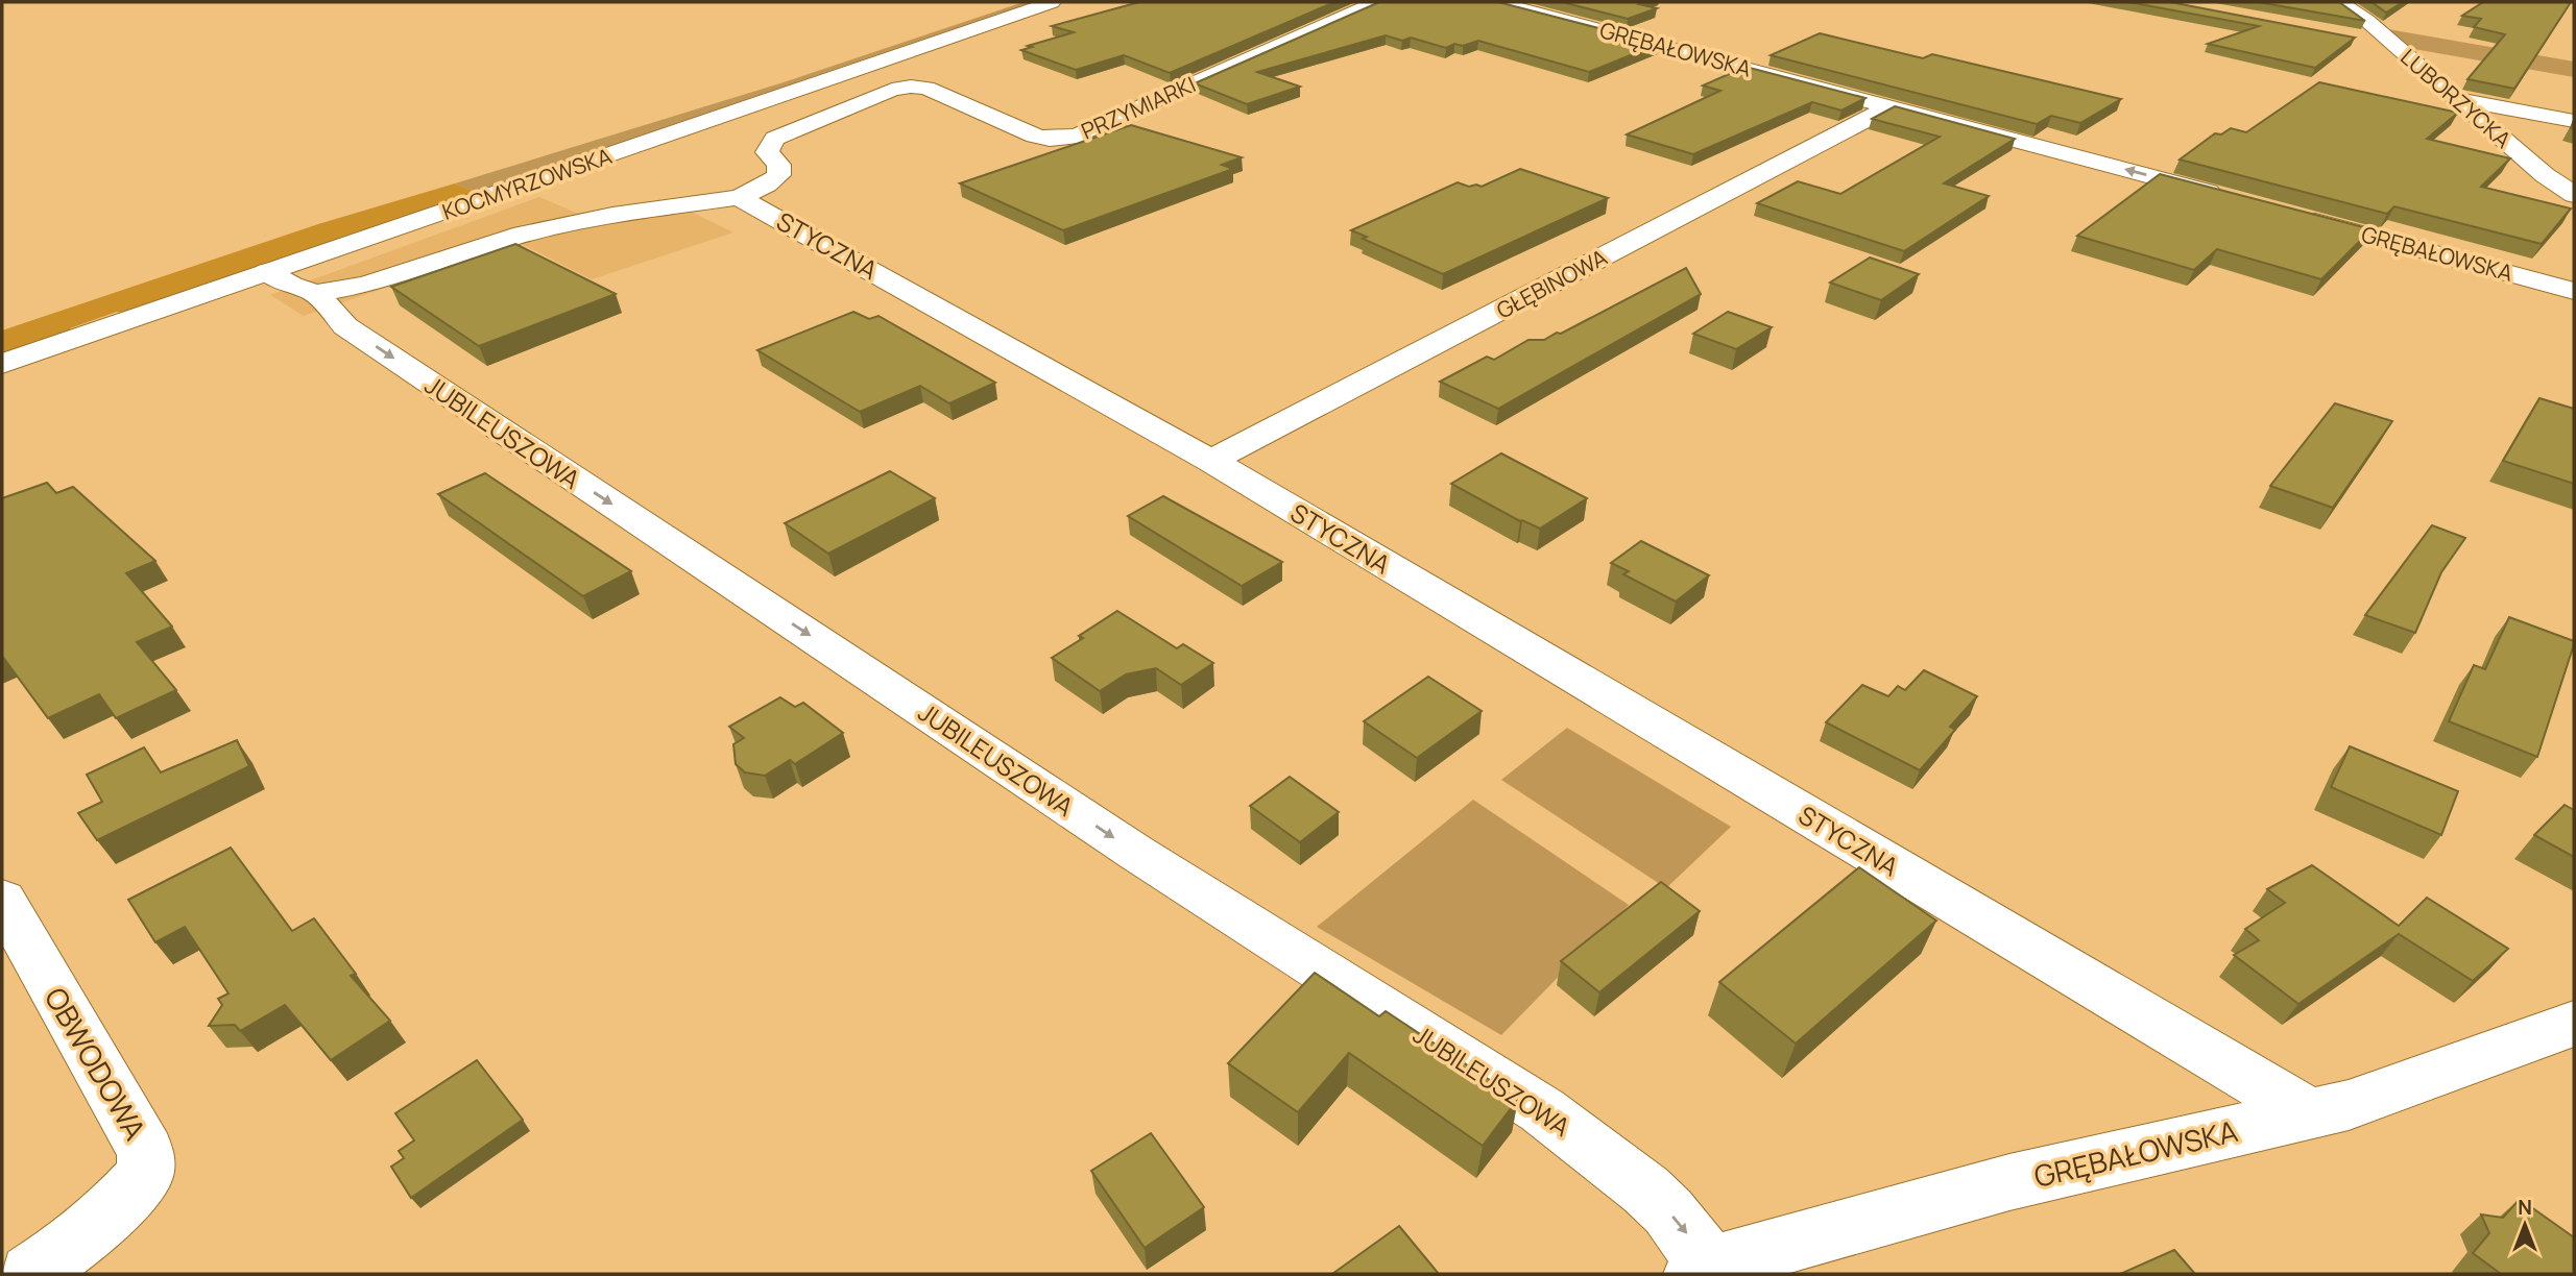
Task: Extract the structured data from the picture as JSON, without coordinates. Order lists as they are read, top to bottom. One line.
{"streets":{"street":["GRĘBAŁOWSKA","LUBORZYCKA","PRZYMIARKI","KOCMYRZOWSKA","STYCZNA","GŁĘBINOWA","JUBILEUSZOWA","OBWODOWA"]},"crossings":[["GRĘBAŁOWSKA","STYCZNA"],["GRĘBAŁOWSKA","GŁĘBINOWA"],["GRĘBAŁOWSKA","JUBILEUSZOWA"],["PRZYMIARKI","STYCZNA"],["KOCMYRZOWSKA","JUBILEUSZOWA"],["STYCZNA","GŁĘBINOWA"]],"one_way":["JUBILEUSZOWA"],"north":"top"}
